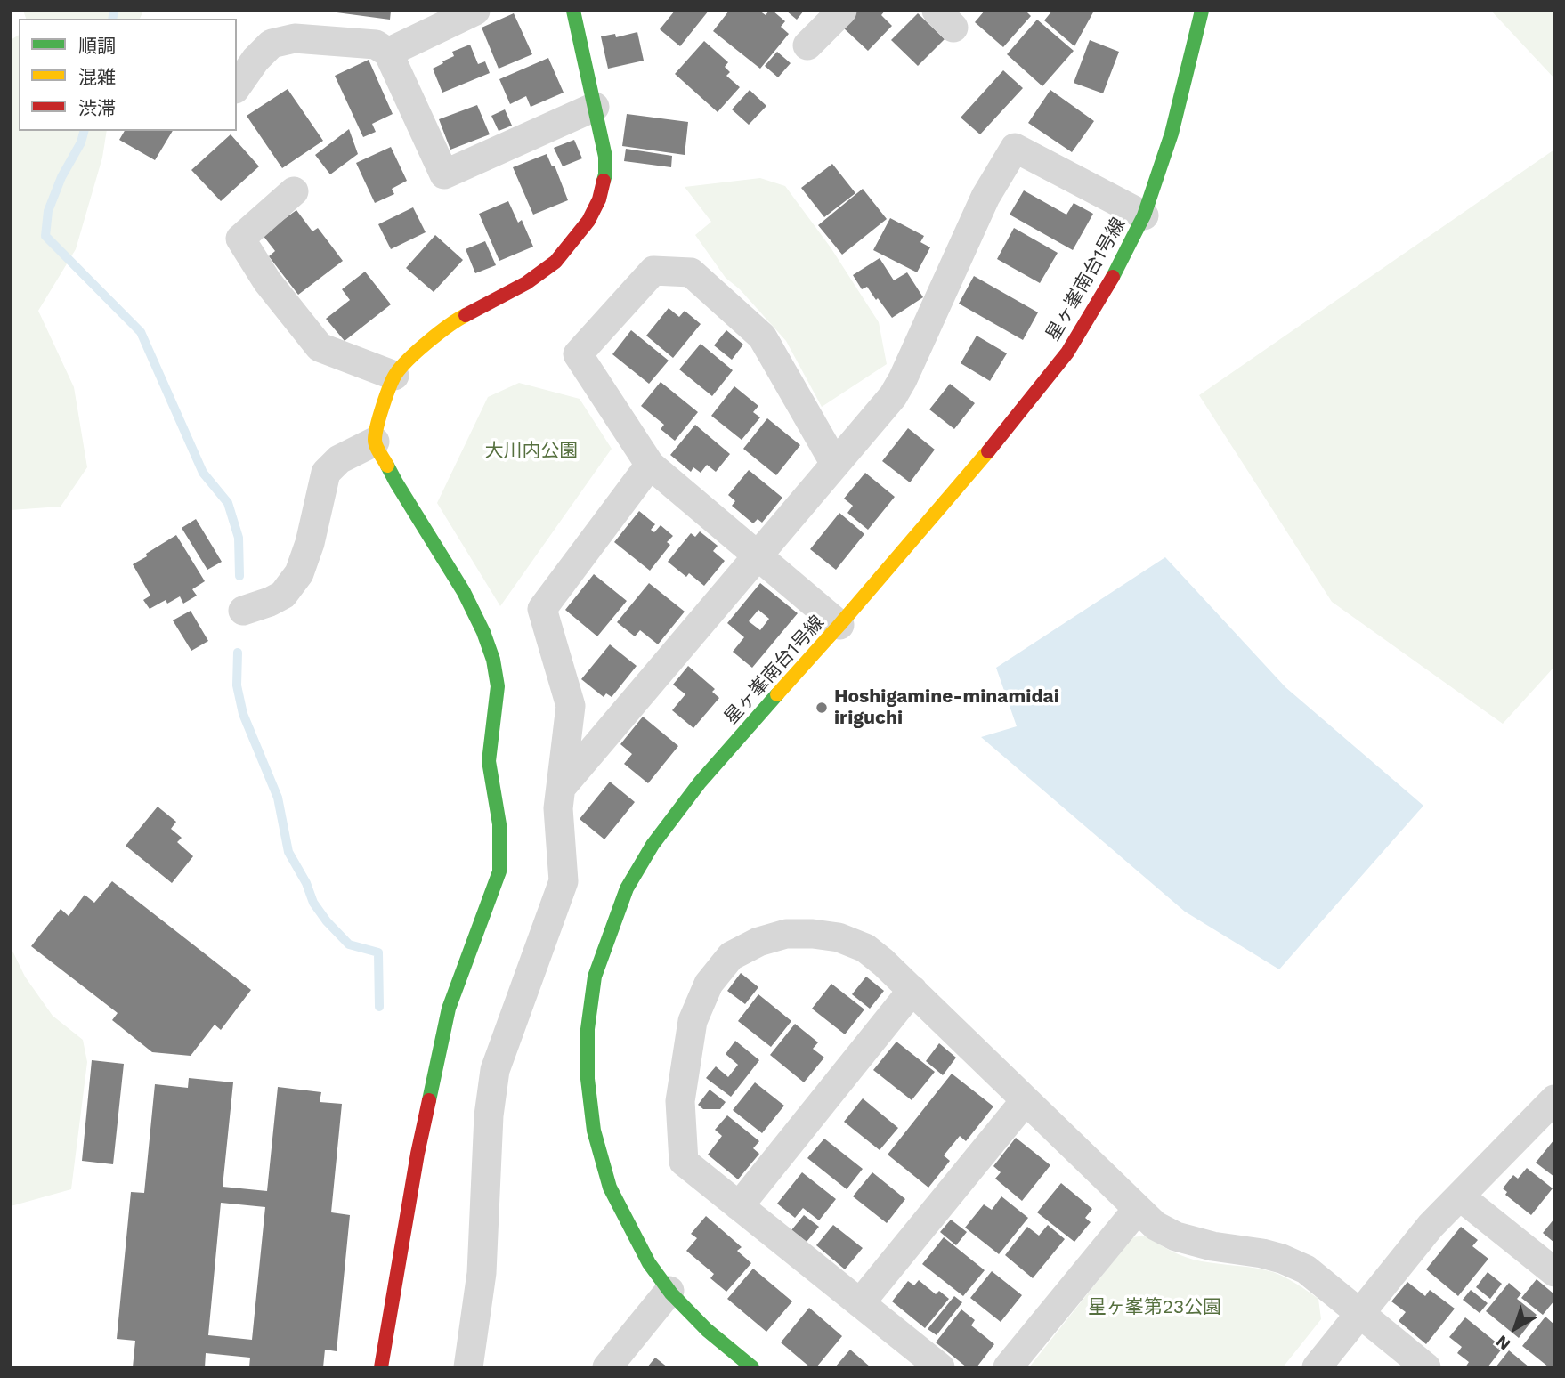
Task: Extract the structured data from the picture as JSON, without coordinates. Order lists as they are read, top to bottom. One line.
{"streets":{"street":["星ヶ峯南台1号線"]},"parks":["大川内公園","星ヶ峯第23公園"],"places":["Hoshigamine-minamidai iriguchi"],"legend":["順調","混雑","渋滞"],"north":"bottom left"}
